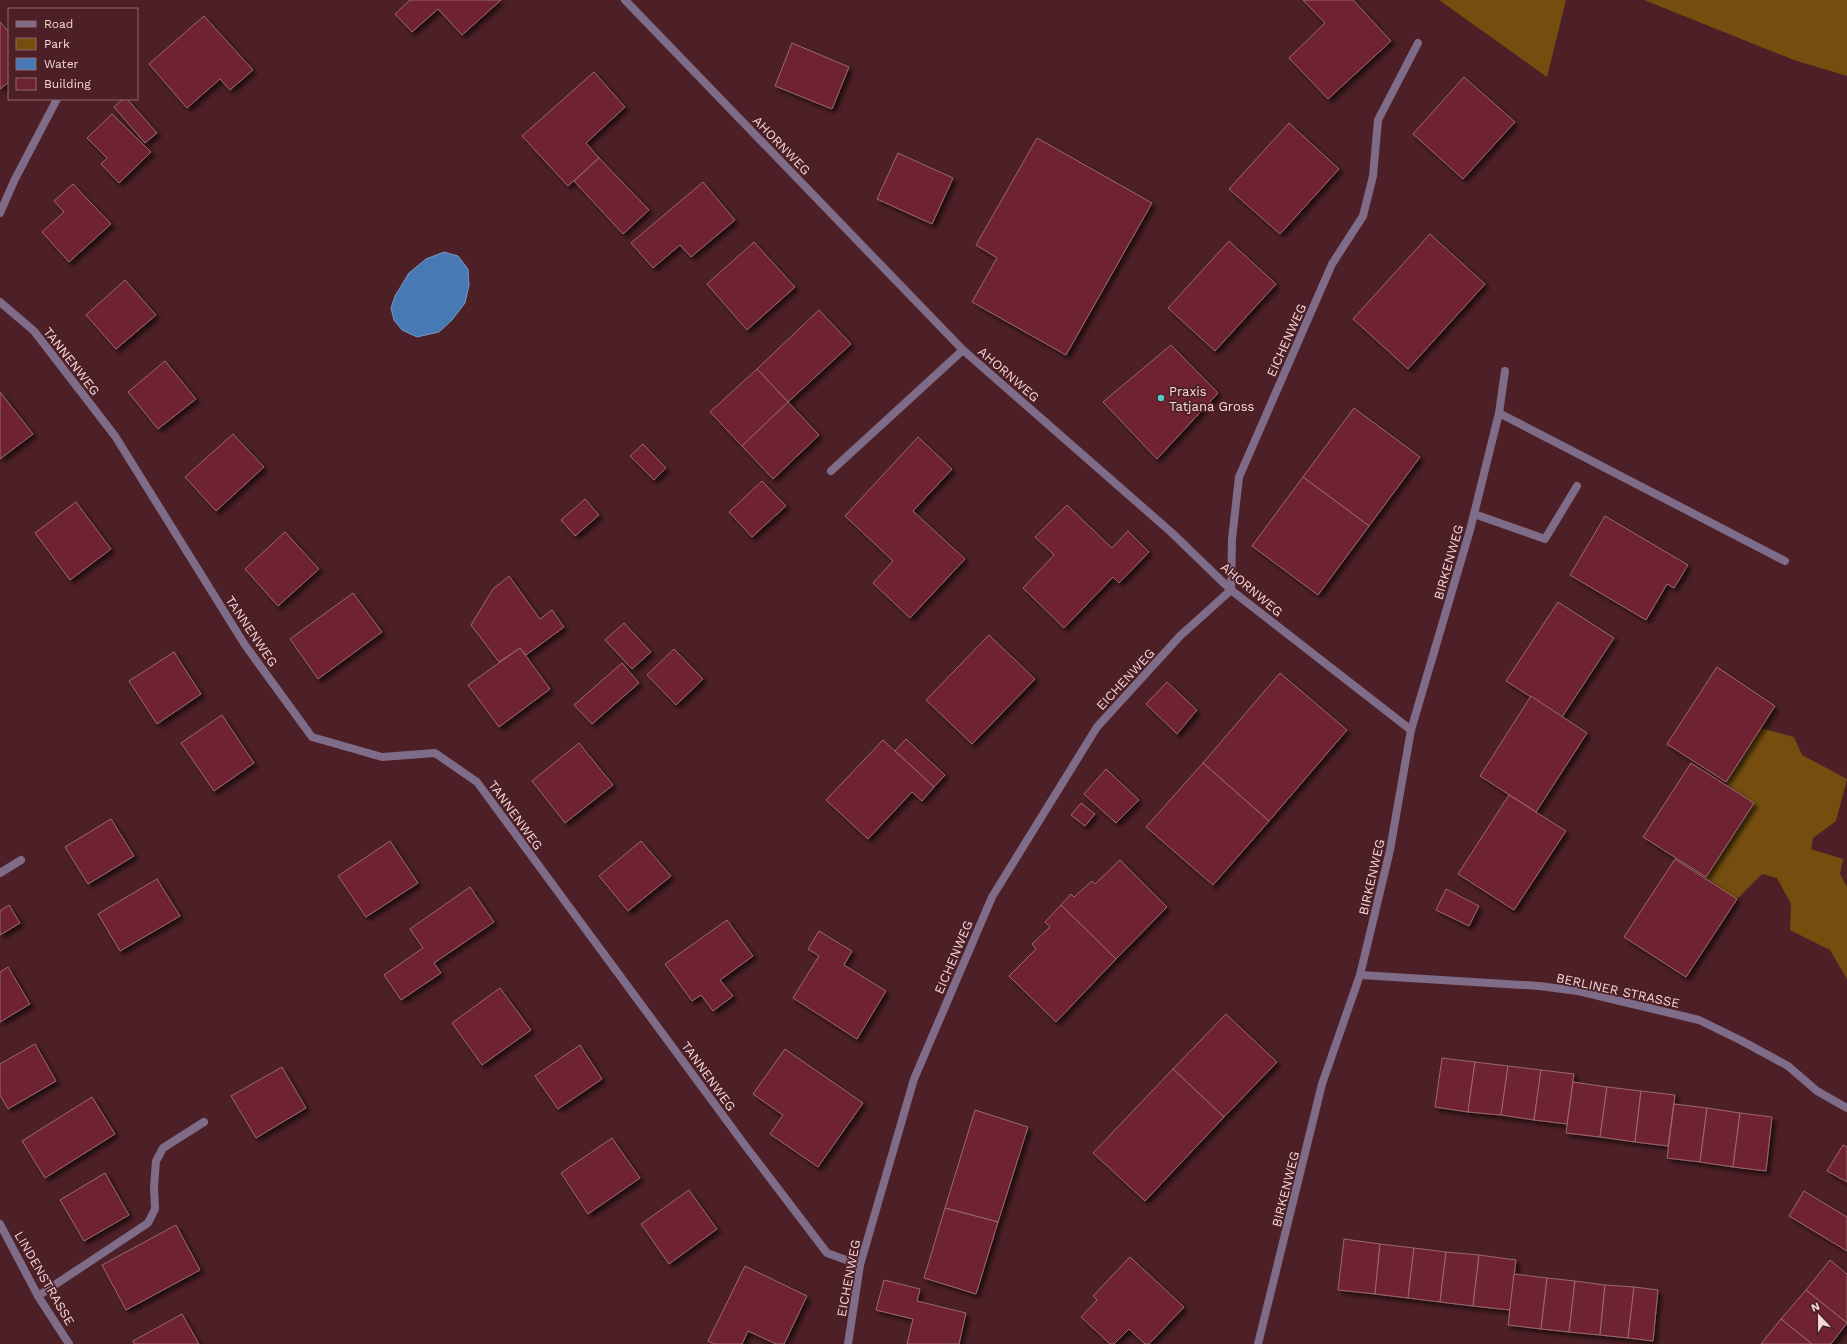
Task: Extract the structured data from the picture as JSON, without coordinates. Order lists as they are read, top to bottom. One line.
{"streets":{"street":["AHORNWEG","EICHENWEG","TANNENWEG","BIRKENWEG","BERLINER STRASSE","LINDENSTRASSE"]},"crossings":[["AHORNWEG","EICHENWEG"],["AHORNWEG","BIRKENWEG"],["EICHENWEG","TANNENWEG"],["BIRKENWEG","BERLINER STRASSE"]],"places":["Praxis Tatjana Gross"],"legend":["Road","Park","Water","Building"],"north":"top"}
